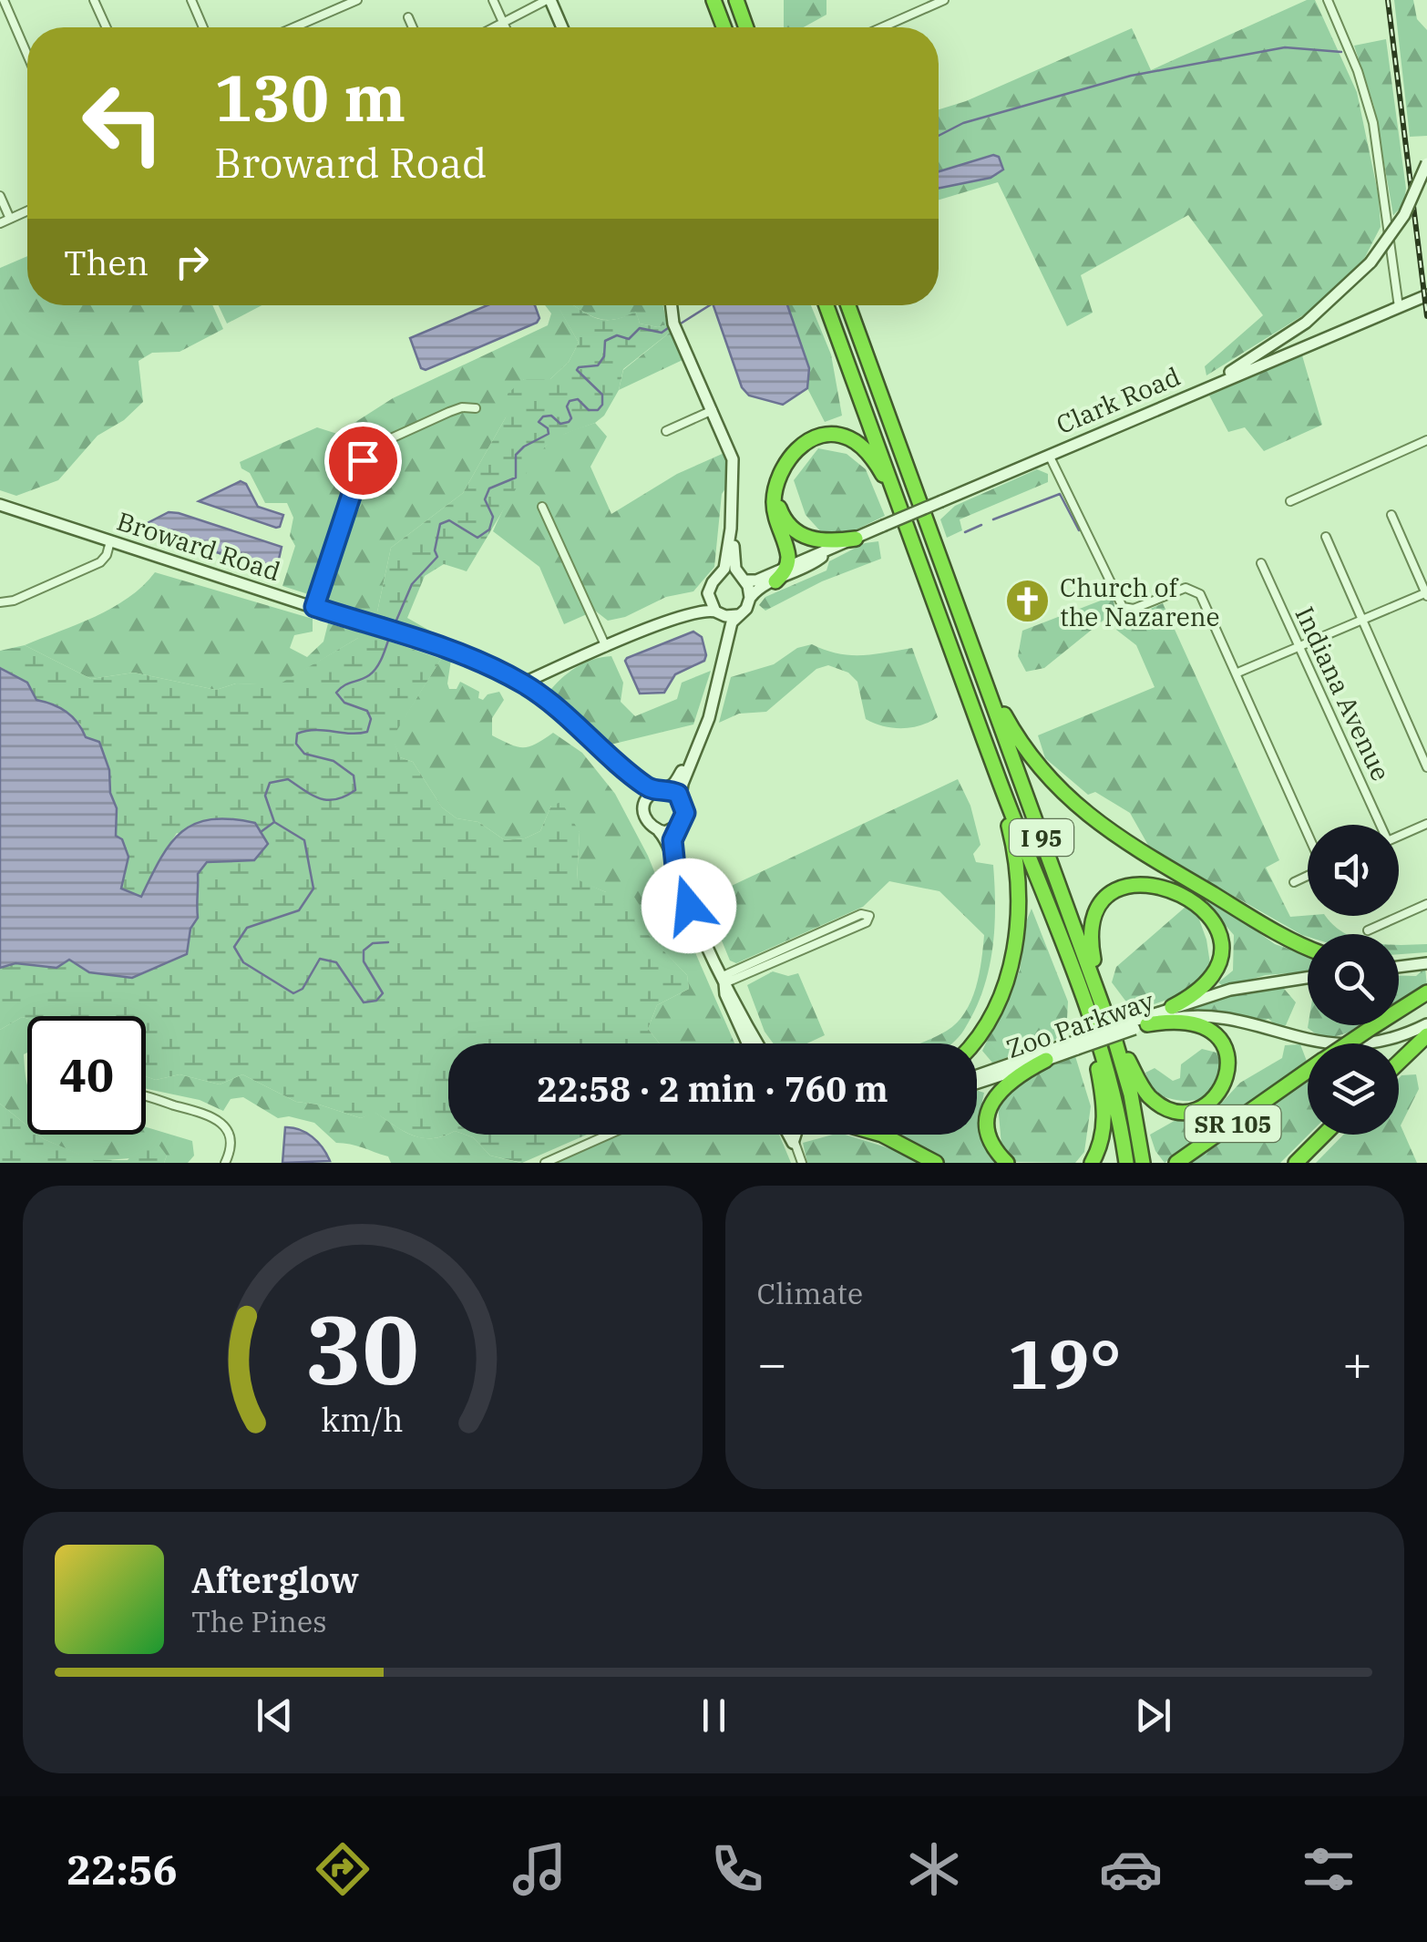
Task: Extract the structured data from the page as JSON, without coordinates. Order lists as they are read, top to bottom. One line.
{"streets":{"highway":["I 95","SR 105"],"street":["Clark Road","Broward Road","Indiana Avenue","Zoo Parkway"]},"places":{"church":["Church of the Nazarene"]},"page":{"turn":["130 m","Broward Road"],"then":"Then","limit":"40","trip":"22:58 · 2 min · 760 m","tile":"Climate","heat":["−","19°","+"],"song":["Afterglow","The Pines"],"tabs":"22:56","gauge":["30","km/h"]}}
